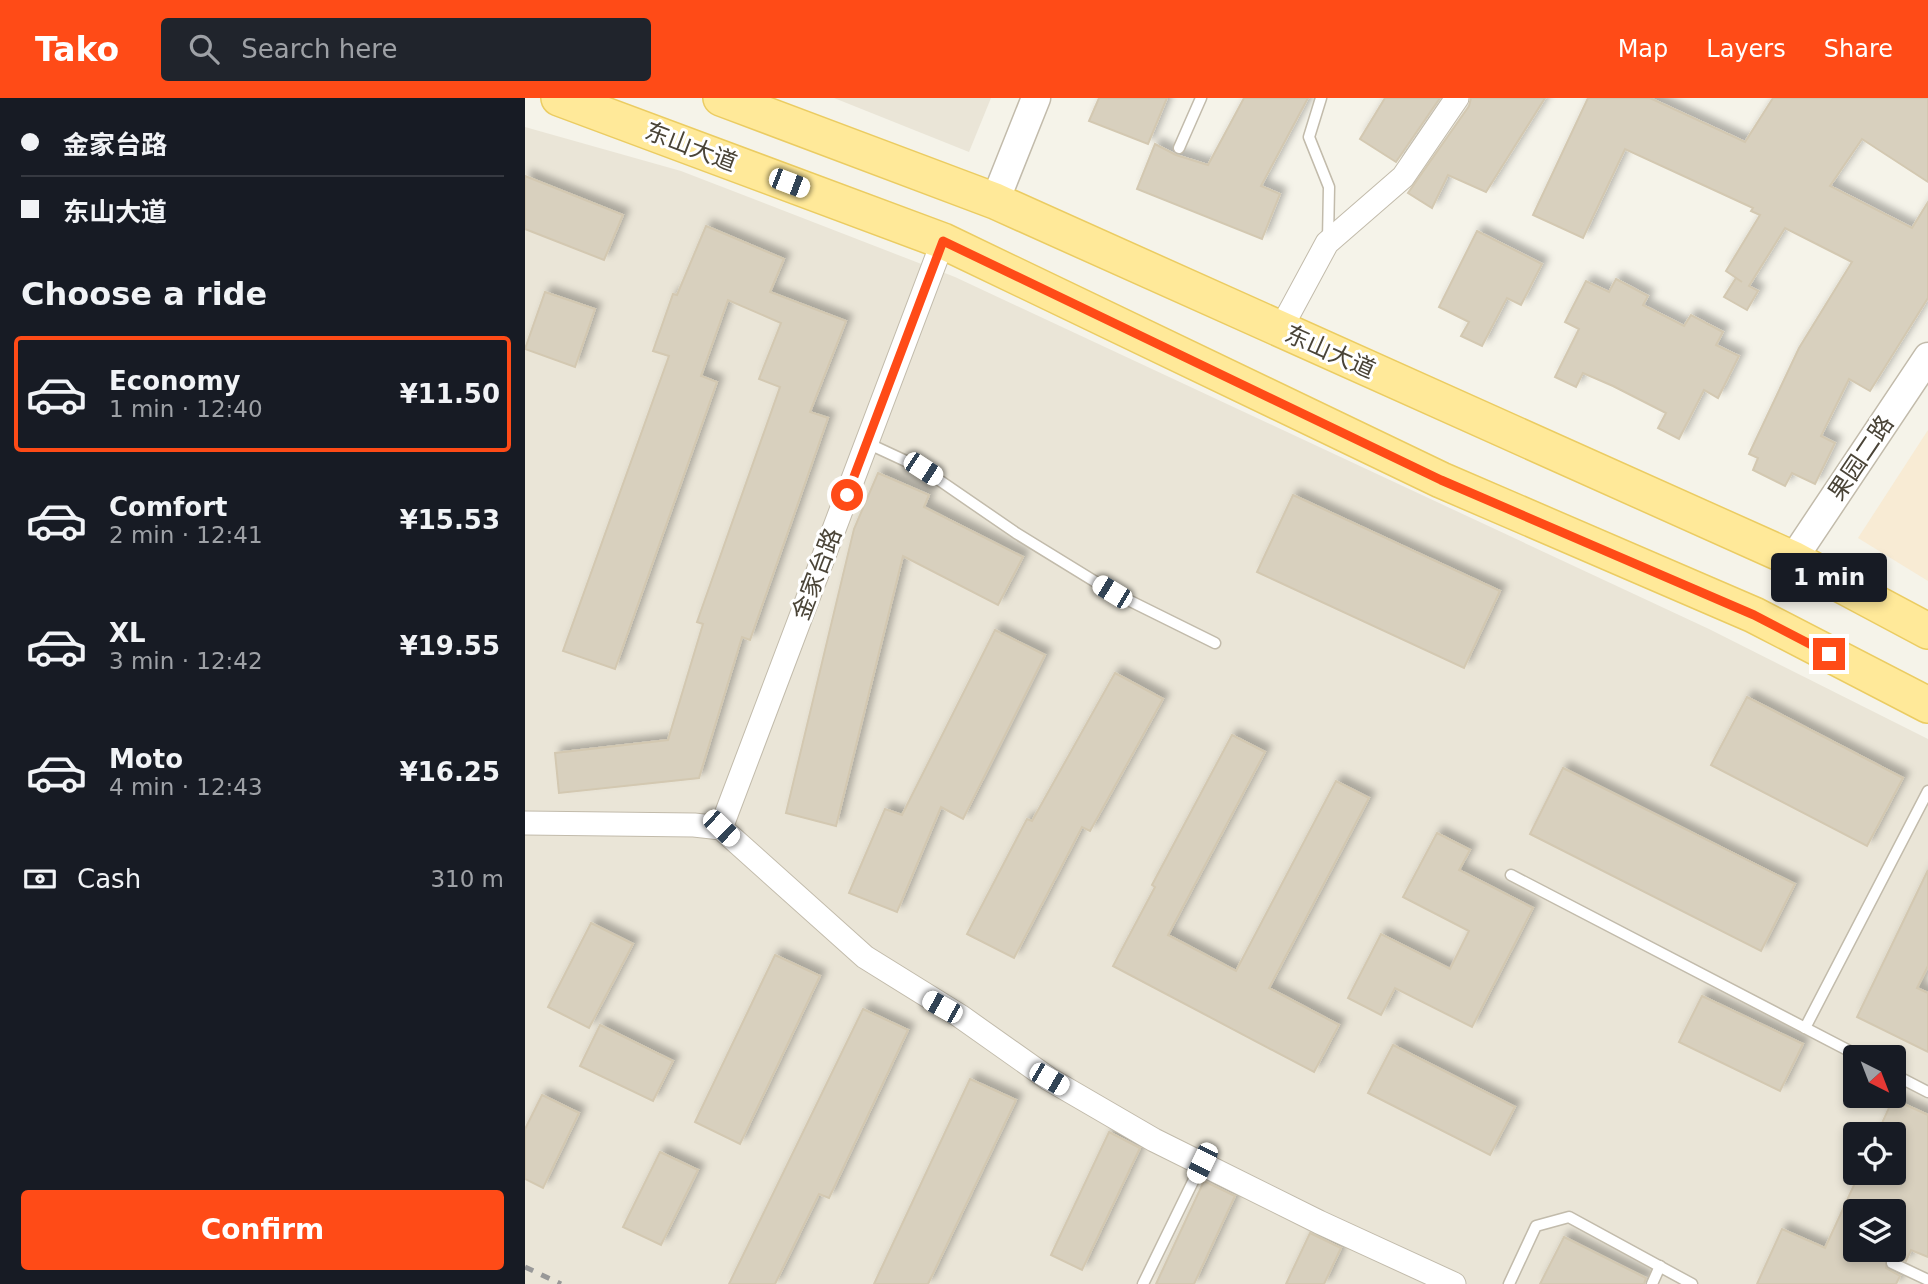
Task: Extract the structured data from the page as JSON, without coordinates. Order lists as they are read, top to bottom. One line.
{"streets":{"main road":["东山大道"],"street":["果园二路","金家台路"]},"crossings":[["东山大道","果园二路"],["东山大道","金家台路"]],"north":"bottom right","page":{"header":"Tako","search":"Search here","nav":["Map","Layers","Share"],"banner":["金家台路","东山大道"],"heading":"Choose a ride","list":[{"name":"Economy","note":"1 min · 12:40","value":"¥11.50"},{"name":"Comfort","note":"2 min · 12:41","value":"¥15.53"},{"name":"XL","note":"3 min · 12:42","value":"¥19.55"},{"name":"Moto","note":"4 min · 12:43","value":"¥16.25"}],"bubble":"1 min","pay":["Cash","310 m"],"buttons":"Confirm"}}
